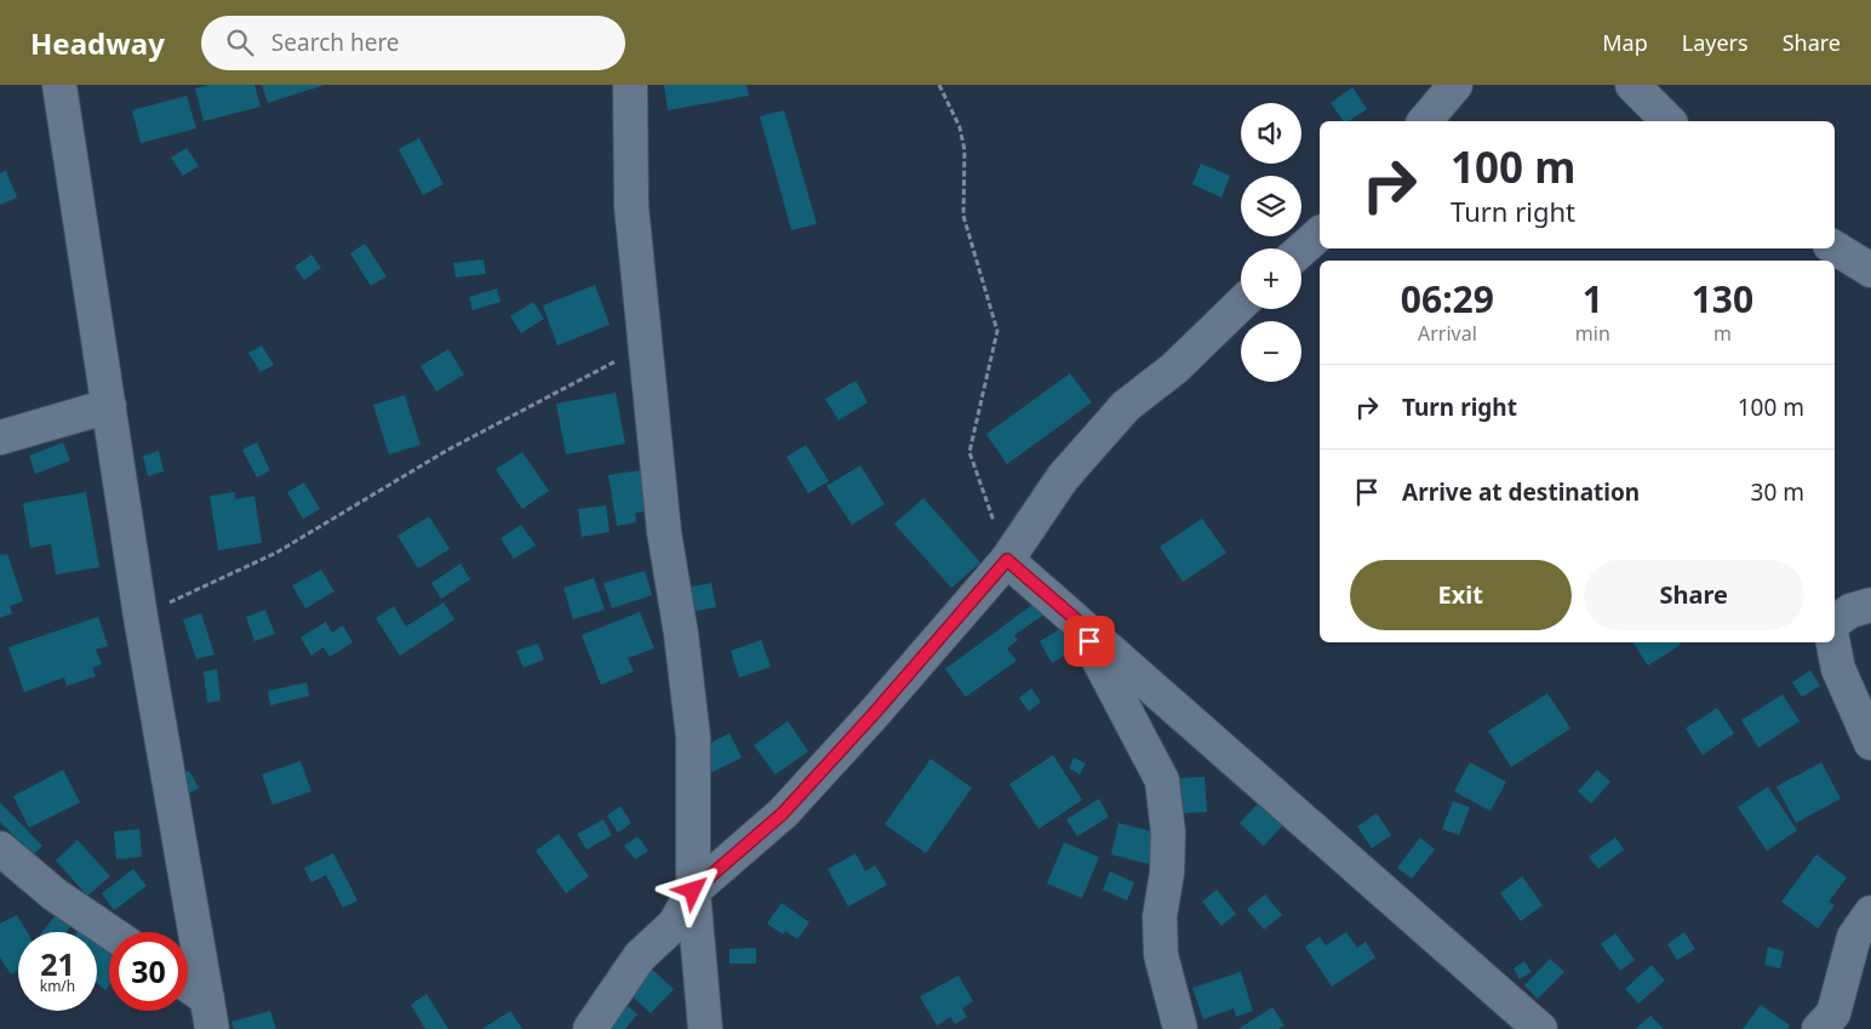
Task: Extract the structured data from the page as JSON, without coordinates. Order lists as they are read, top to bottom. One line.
{"page":{"header":"Headway","search":"Search here","nav":["Map","Layers","Share"],"map_buttons":["+","−"],"turn":["100 m","Turn right"],"eta":["06:29","Arrival","1","min","130","m"],"list":[{"name":"Turn right","value":"100 m"},{"name":"Arrive at destination","value":"30 m"}],"buttons":["Exit","Share"],"speed":"21 km/h","limit":"30"}}
